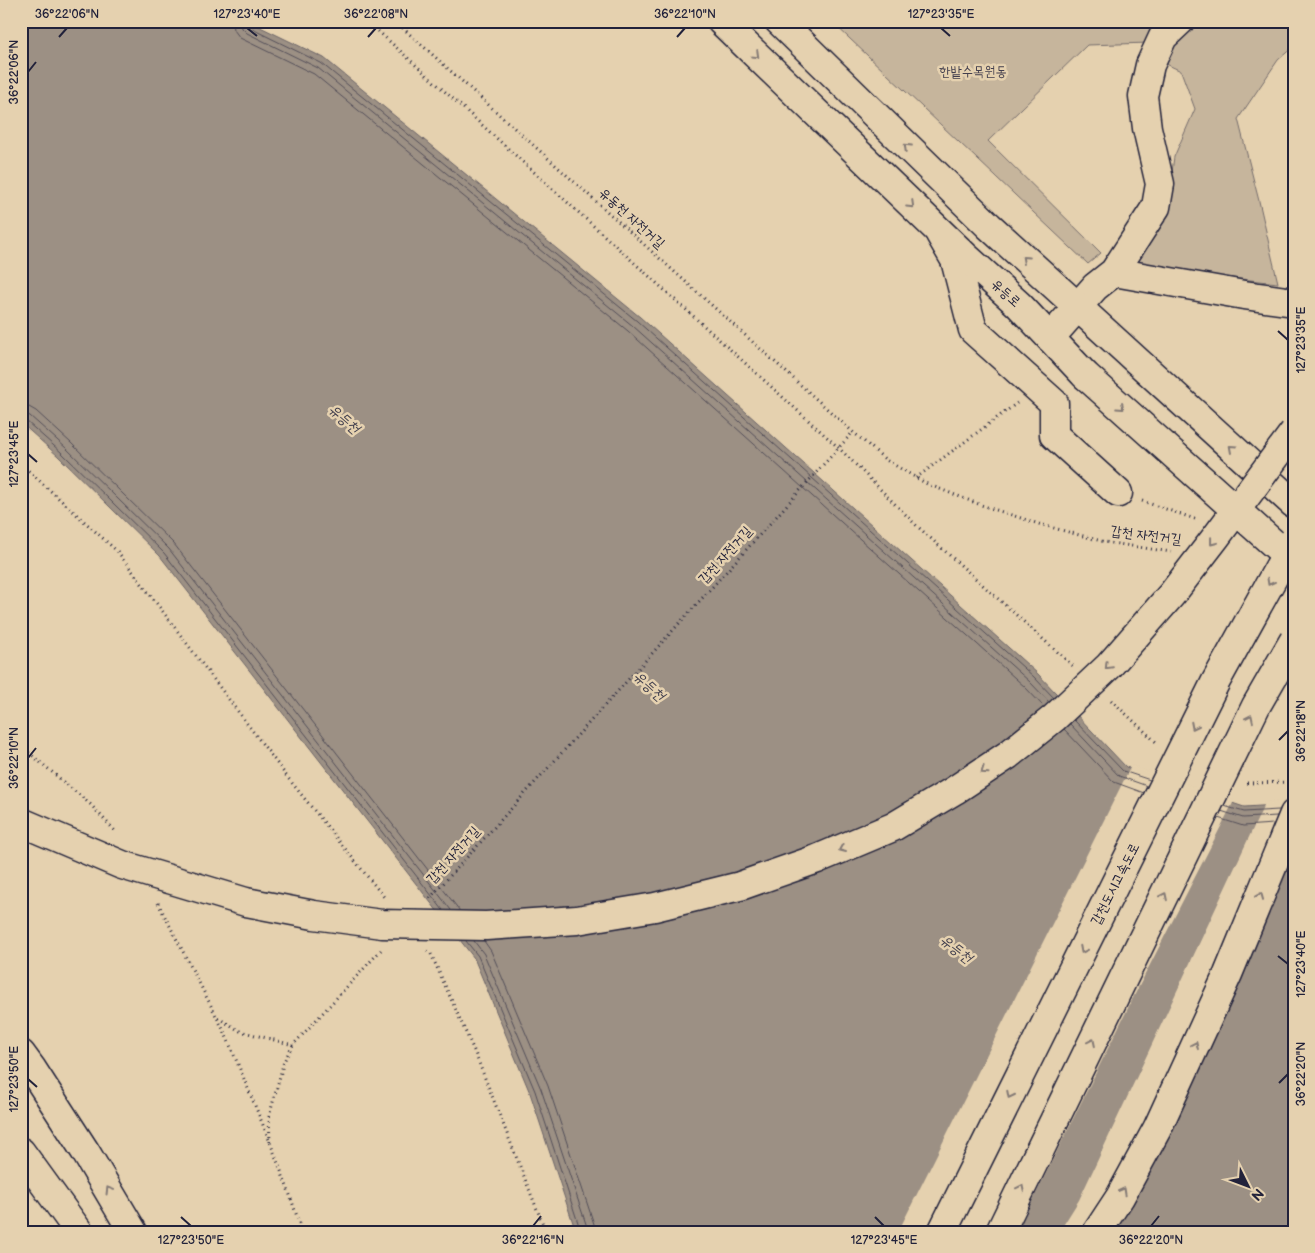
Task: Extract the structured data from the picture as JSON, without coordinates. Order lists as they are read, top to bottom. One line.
{"streets":{"main road":["유등로","갑천도시고속도로"],"path":["유동천 자전거길","갑천 자전거길"]},"crossings":[["유동천 자전거길","갑천 자전거길"]],"water":["유등천"],"parks":["한밭수목원동"],"north":"bottom right","coordinates":["36°22'06\"N","127°23'40\"E","36°22'08\"N","36°22'10\"N","127°23'35\"E","127°23'45\"E","36°22'18\"N","36°22'20\"N","127°23'50\"E","36°22'16\"N"]}
